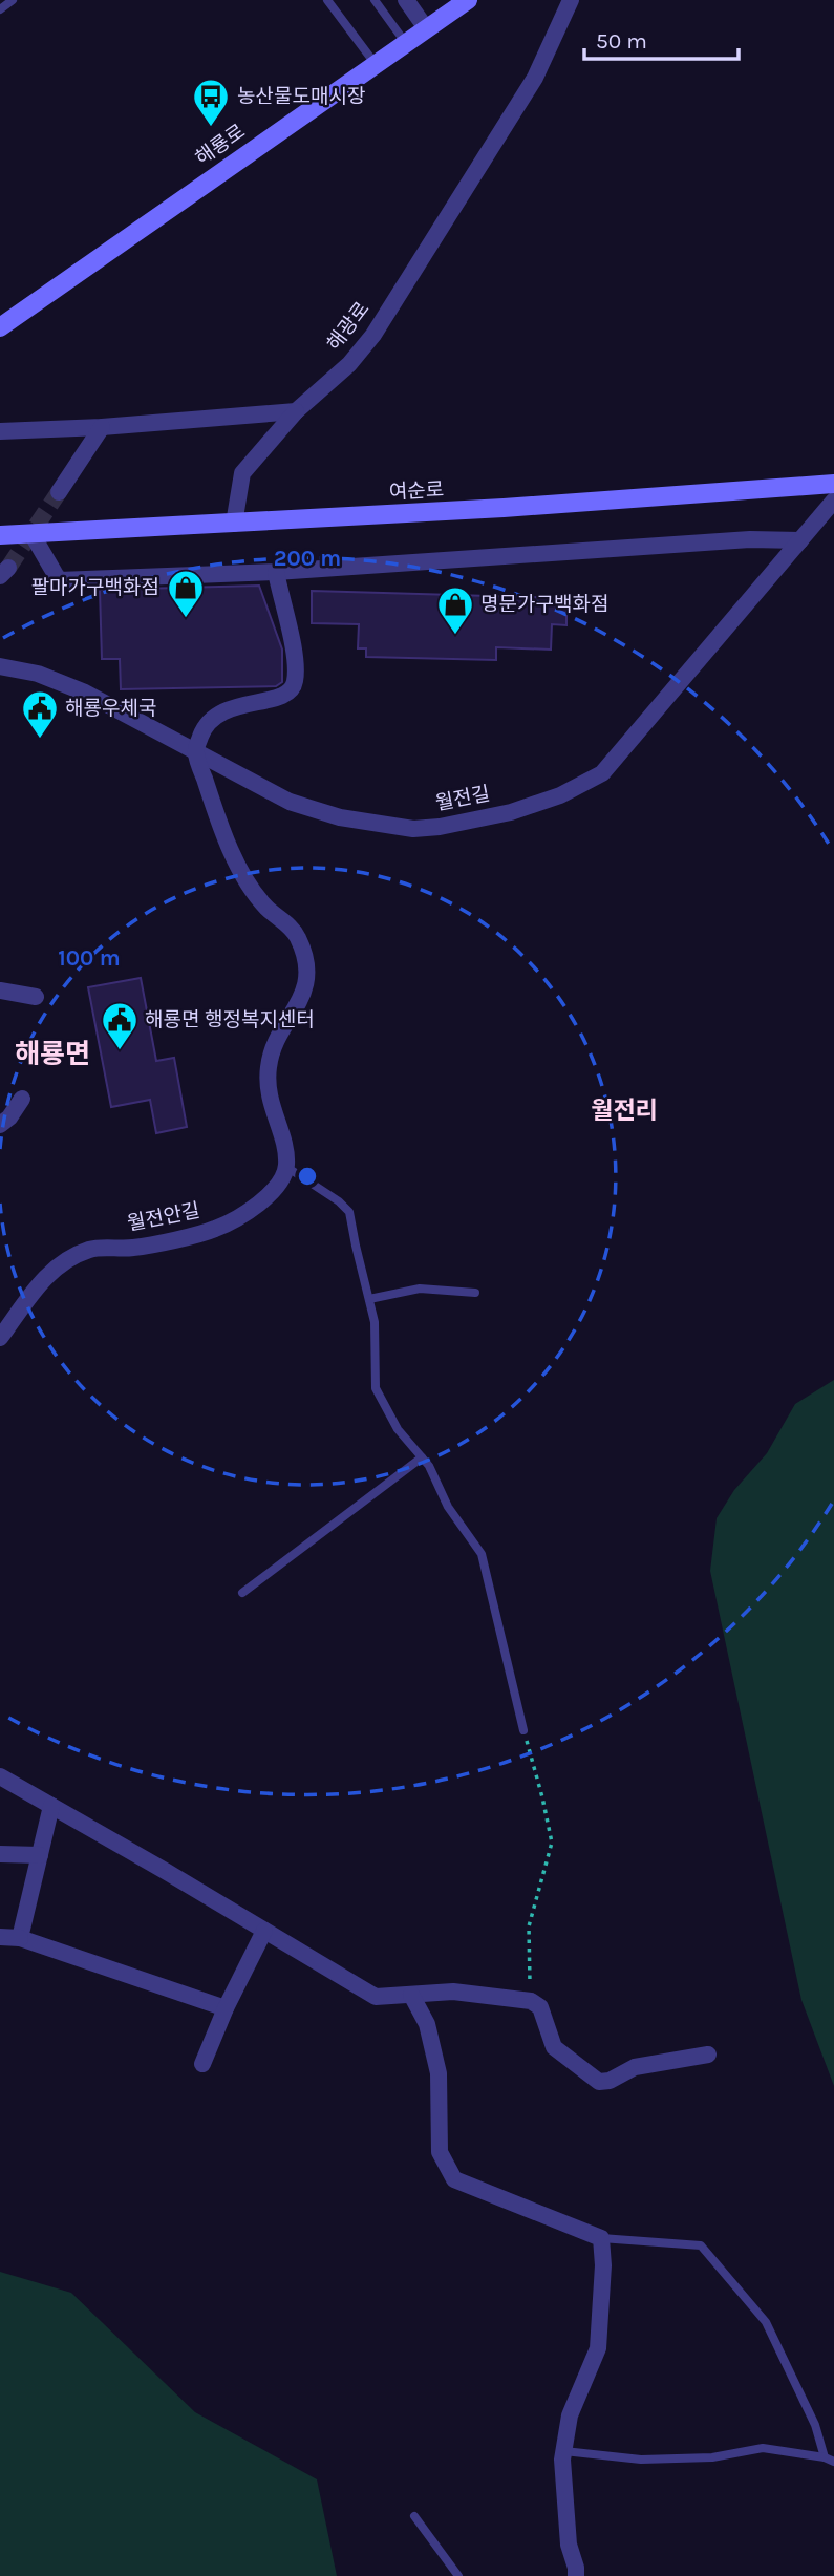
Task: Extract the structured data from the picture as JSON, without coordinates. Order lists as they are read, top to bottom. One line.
{"streets":{"main road":["해룡로","여순로"],"street":["해광로","월전길","월전안길"]},"crossings":[["해광로","여순로"]],"districts":["해룡면","월전리"],"places":{"bus stop":["농산물도매시장"],"shop":["팔마가구백화점","명문가구백화점"],"public building":["해룡우체국","해룡면 행정복지센터"]},"scale_bar":"50 m","rings":["200 m","100 m"]}
